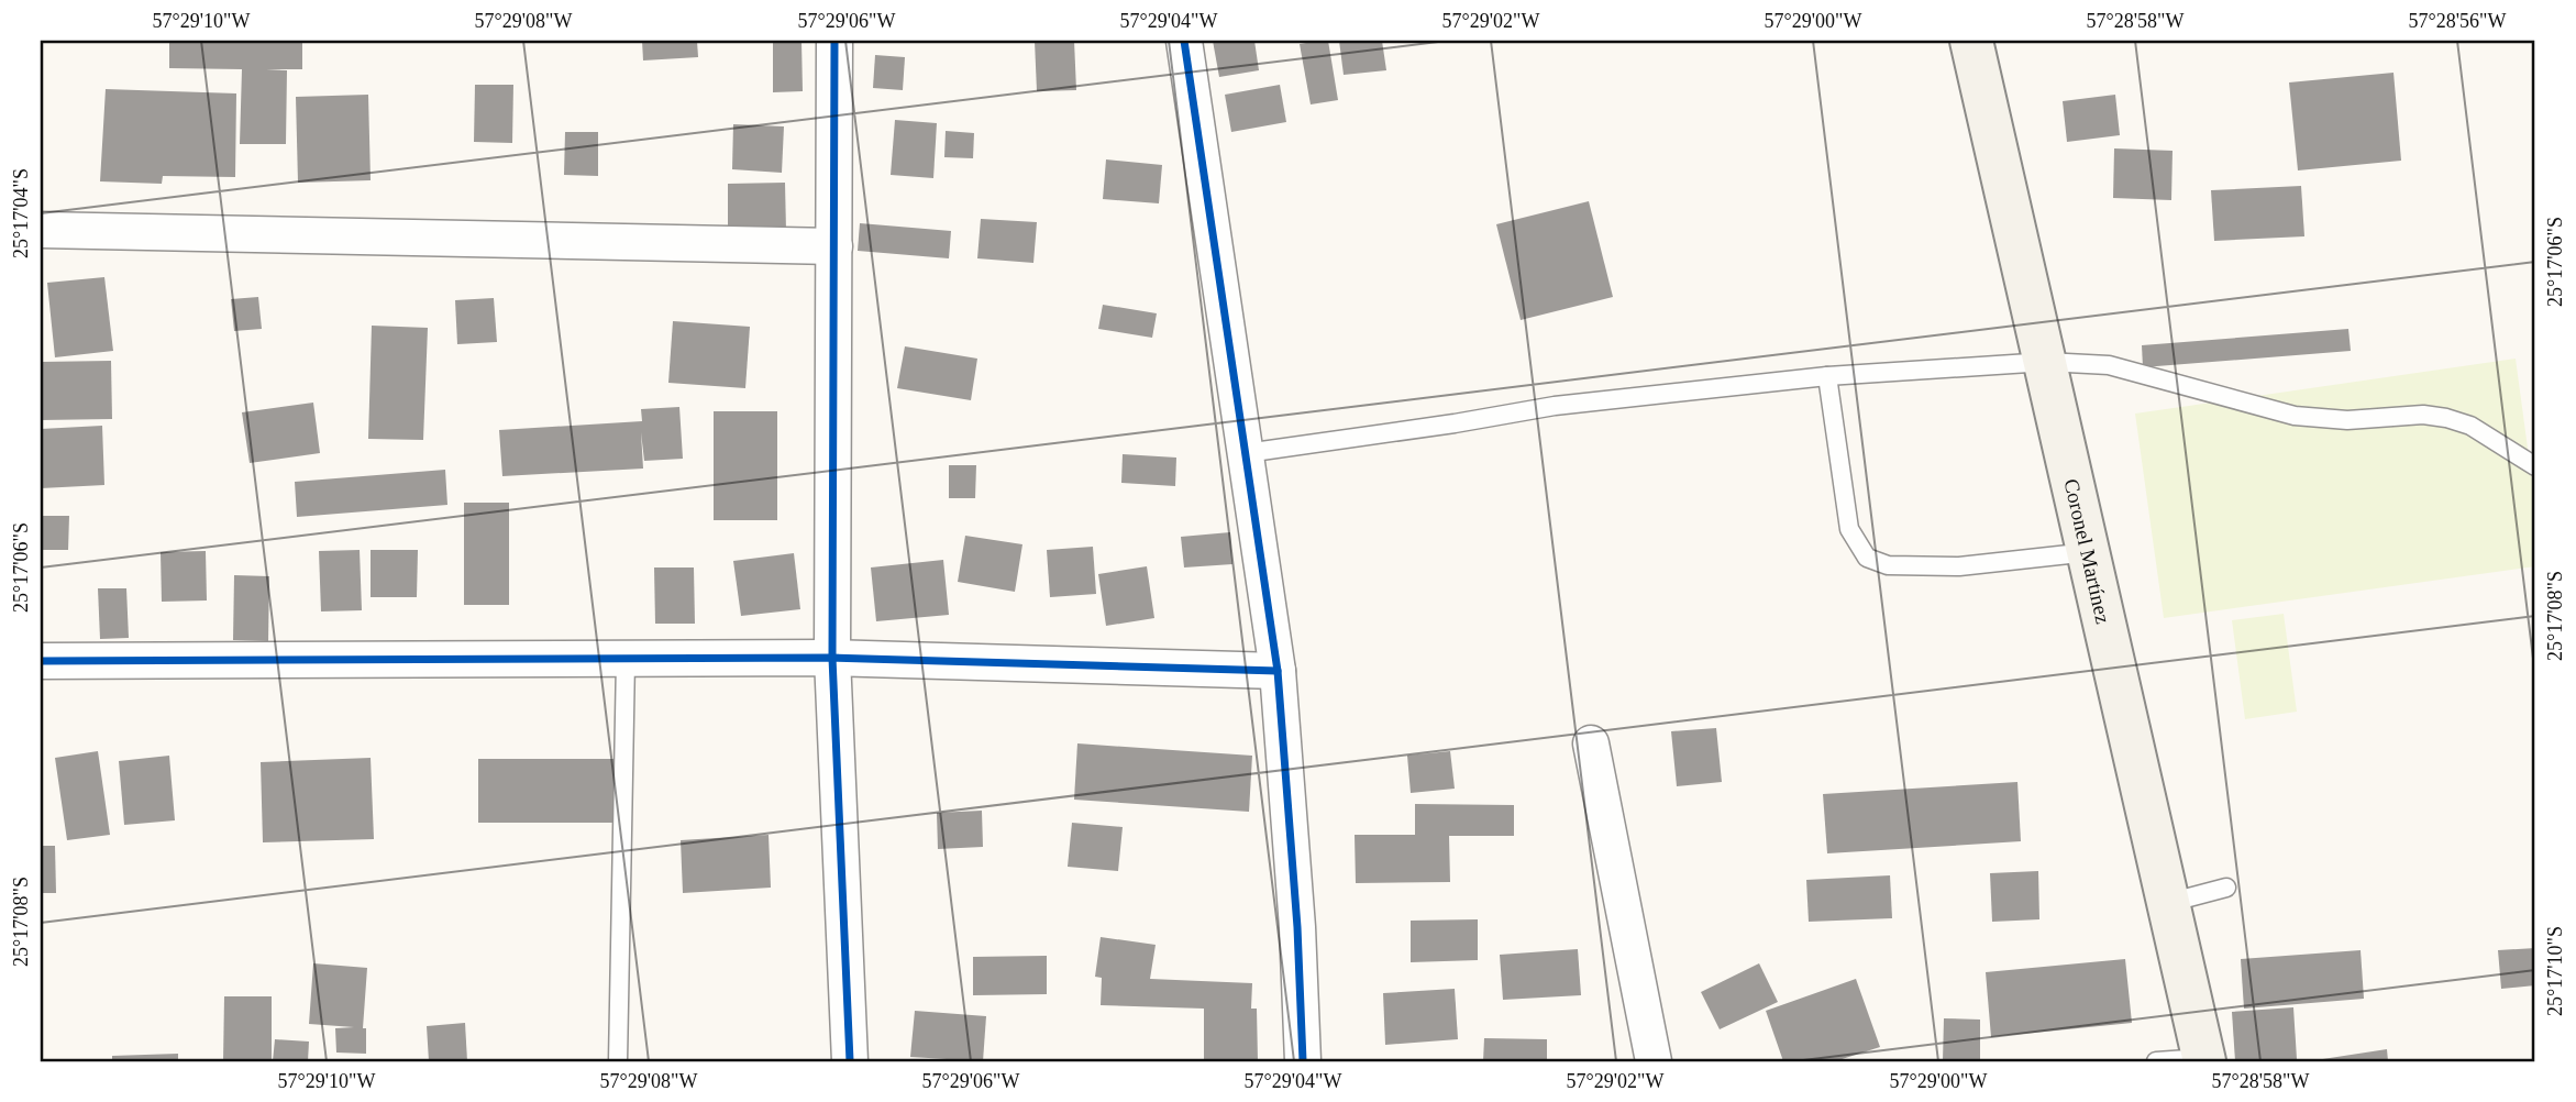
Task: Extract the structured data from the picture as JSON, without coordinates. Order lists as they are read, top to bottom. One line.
{"streets":{"main road":["Coronel Martínez"]},"coordinates":["57°29'10\"W","57°29'08\"W","57°29'06\"W","57°29'04\"W","57°29'02\"W","57°29'00\"W","57°28'58\"W","57°28'56\"W","25°17'04\"S","25°17'06\"S","25°17'08\"S","25°17'10\"S"]}
